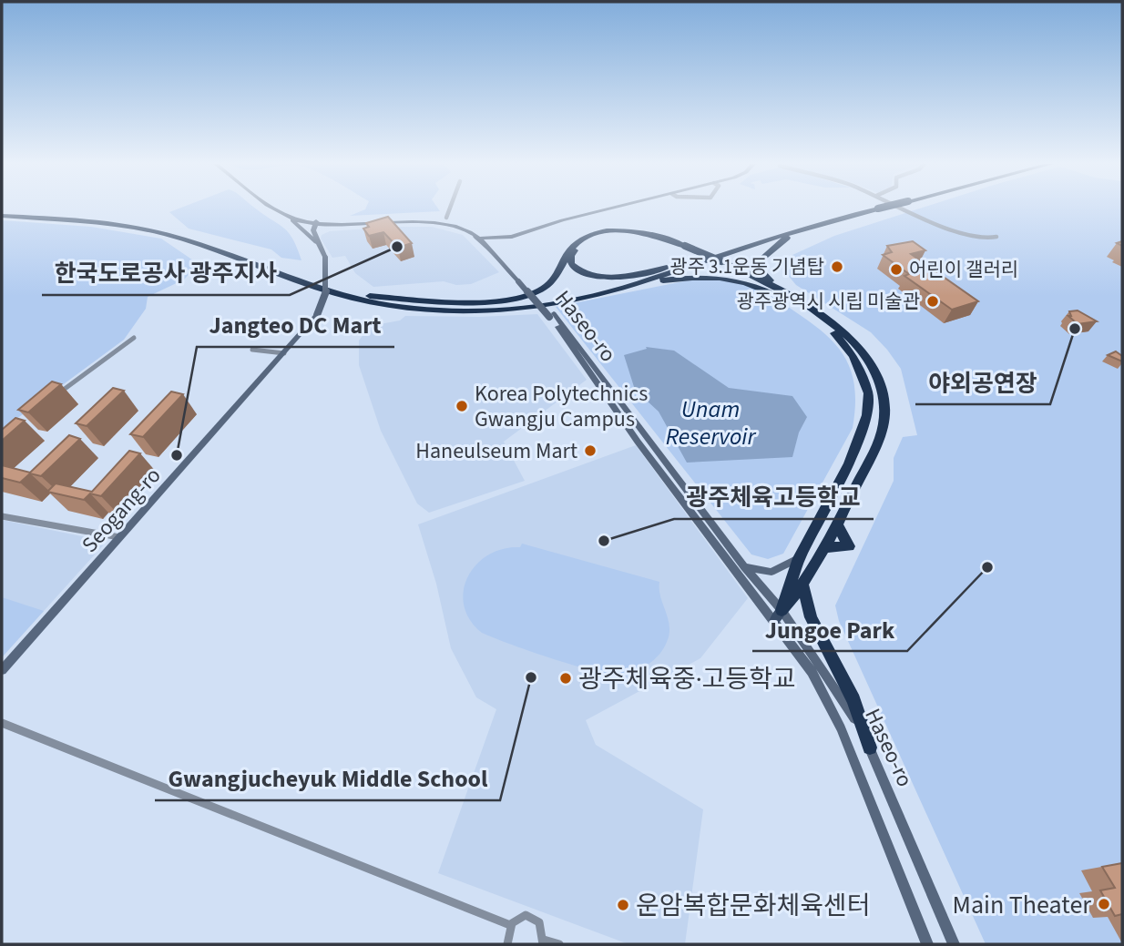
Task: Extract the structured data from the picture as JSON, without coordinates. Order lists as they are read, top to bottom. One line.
{"streets":{"main road":["Haseo-ro","Seogang-ro"]},"crossings":[["Haseo-ro","Seogang-ro"]],"water":["Unam Reservoir"],"places":["한국도로공사 광주지사","광주 3.1운동 기념탑","어린이 갤러리","광주광역시 시립 미술관","야외공연장","Korea Polytechnics Gwangju Campus","Haneulseum Mart","Jangteo DC Mart","광주체육고등학교","Jungoe Park","Gwangjucheyuk Middle School","광주체육중·고등학교","Main Theater","운암복합문화체육센터"]}
